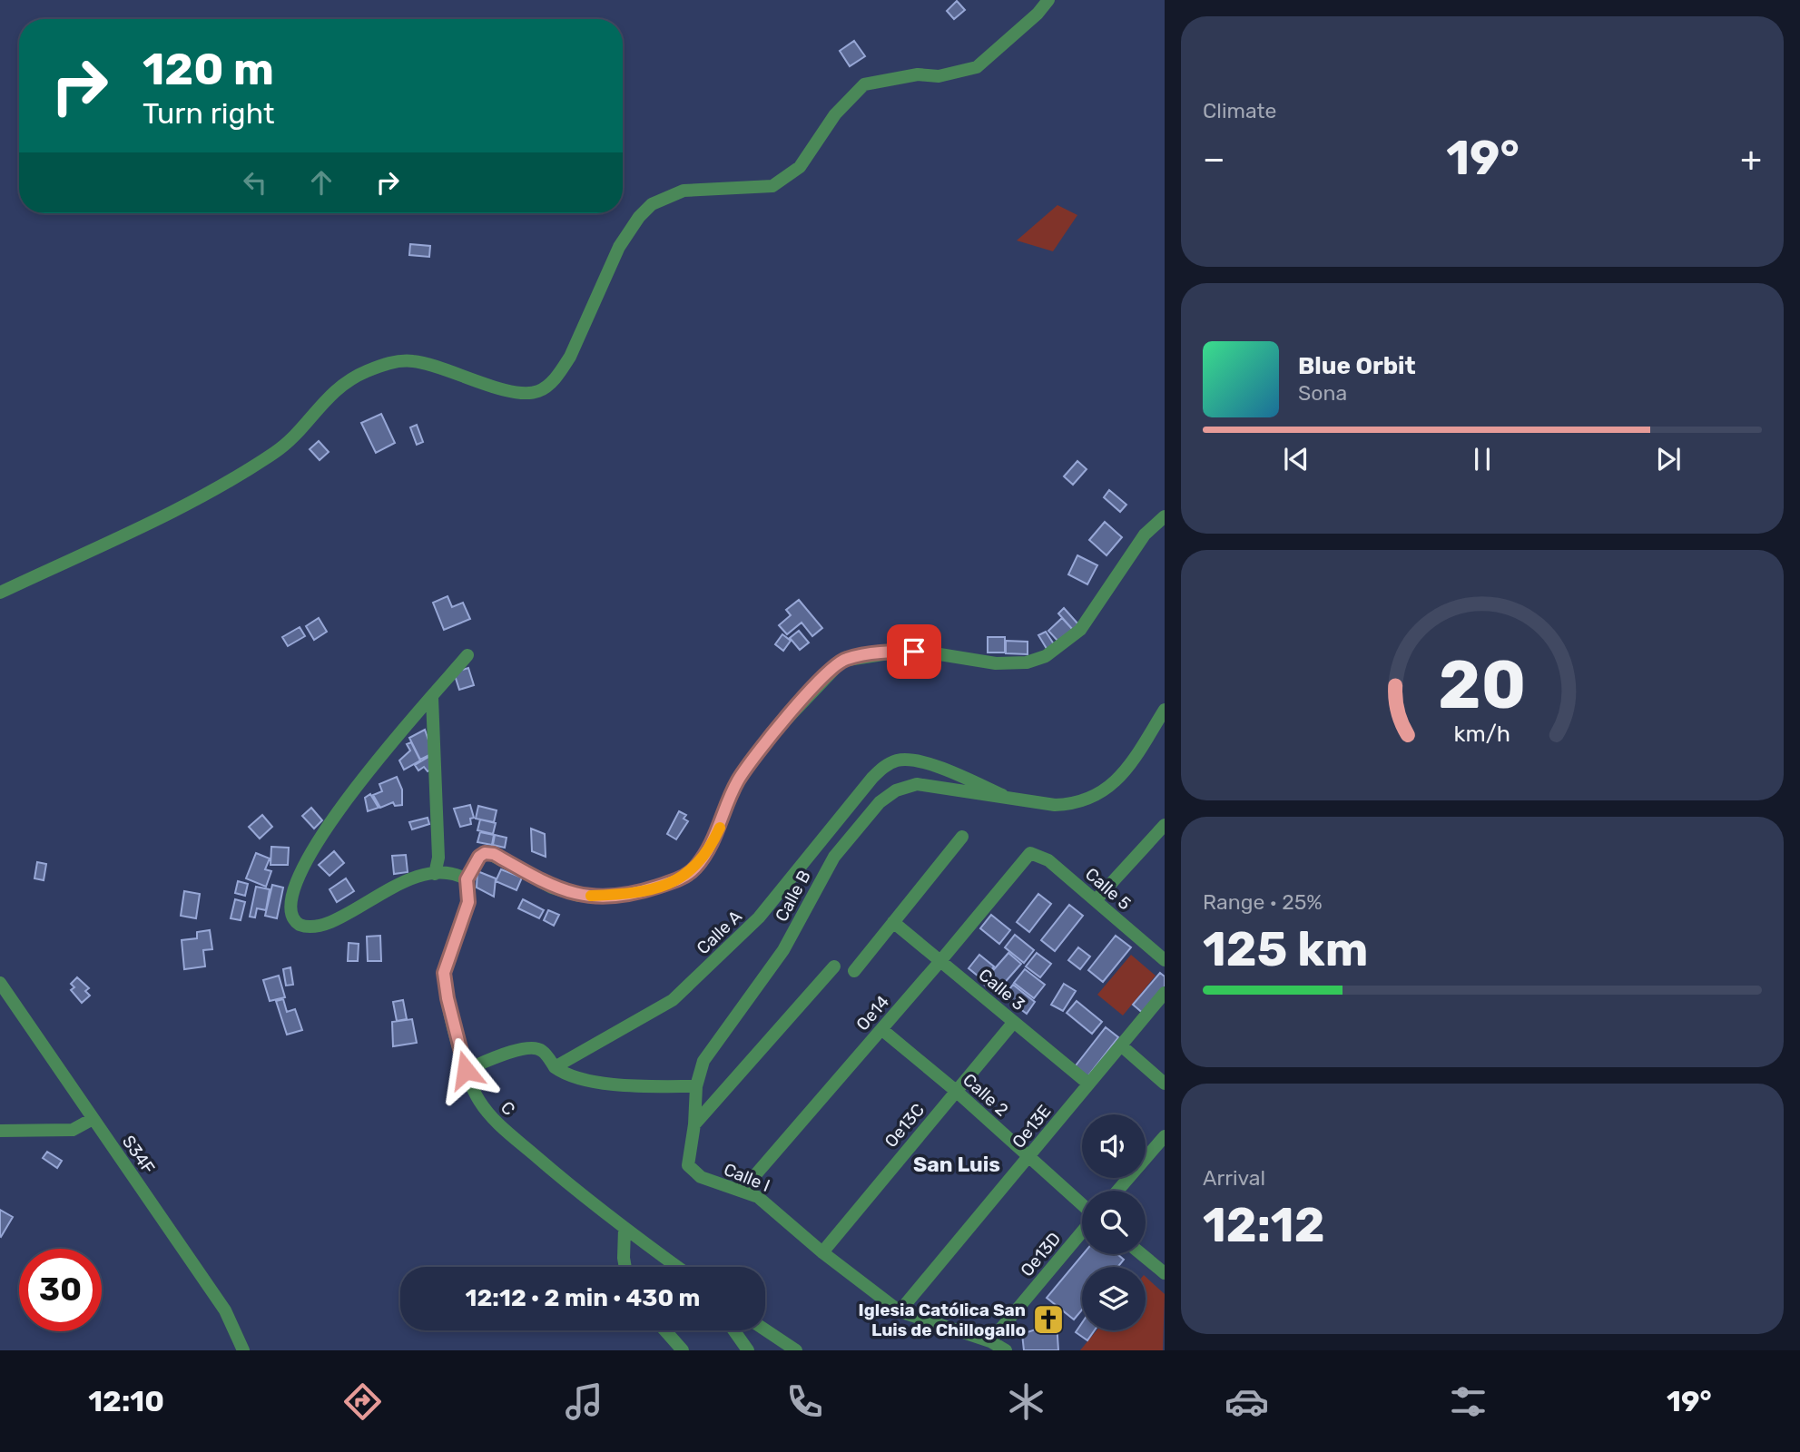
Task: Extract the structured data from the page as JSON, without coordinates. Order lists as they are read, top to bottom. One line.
{"streets":{"street":["Calle 5","Calle B","Calle A","Calle 3","Oe14","Calle 2","C","Oe13C","Oe13E","S34F","Calle I","Oe13D"]},"crossings":[["Calle 5","Oe14"],["Calle B","Calle A"],["Calle B","Calle I"],["Calle 3","Oe14"],["Calle 3","Oe13C"],["Calle 3","Oe13E"],["Oe14","Calle 2"],["Oe14","Calle I"],["Calle 2","Oe13C"],["Calle 2","Oe13E"],["Oe13C","Calle I"],["Oe13E","Calle I"],["Calle I","Oe13D"]],"districts":["San Luis"],"places":{"church":["Iglesia Católica San Luis de Chillogallo"]},"page":{"tile":["Climate",["Range · 25%","125 km"],["Arrival","12:12"]],"turn":["120 m","Turn right"],"heat":["−","19°","+"],"song":["Blue Orbit","Sona"],"limit":"30","trip":"12:12 · 2 min · 430 m","tabs":["12:10","19°"],"gauge":["20","km/h"]}}
